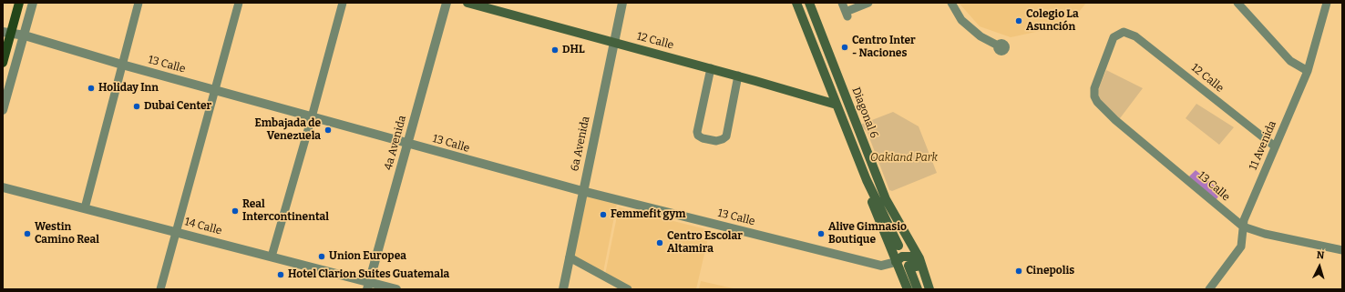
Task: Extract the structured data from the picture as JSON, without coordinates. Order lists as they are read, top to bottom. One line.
{"streets":{"main road":["12 Calle","Diagonal 6"],"street":["13 Calle","4a Avenida","6a Avenida","11 Avenida","14 Calle"]},"crossings":[["12 Calle","13 Calle"],["12 Calle","Diagonal 6"],["12 Calle","6a Avenida"],["12 Calle","11 Avenida"],["13 Calle","4a Avenida"],["13 Calle","6a Avenida"],["13 Calle","11 Avenida"],["4a Avenida","14 Calle"]],"parks":["Oakland Park"],"places":["Colegio La Asunción","Centro Inter - Naciones","DHL","Holiday Inn","Dubai Center","Embajada de Venezuela","Real Intercontinental","Femmefit gym","Westin Camino Real","Alive Gimnasio Boutique","Centro Escolar Altamira","Union Europea","Cinepolis","Hotel Clarion Suites Guatemala"],"north":"top"}
